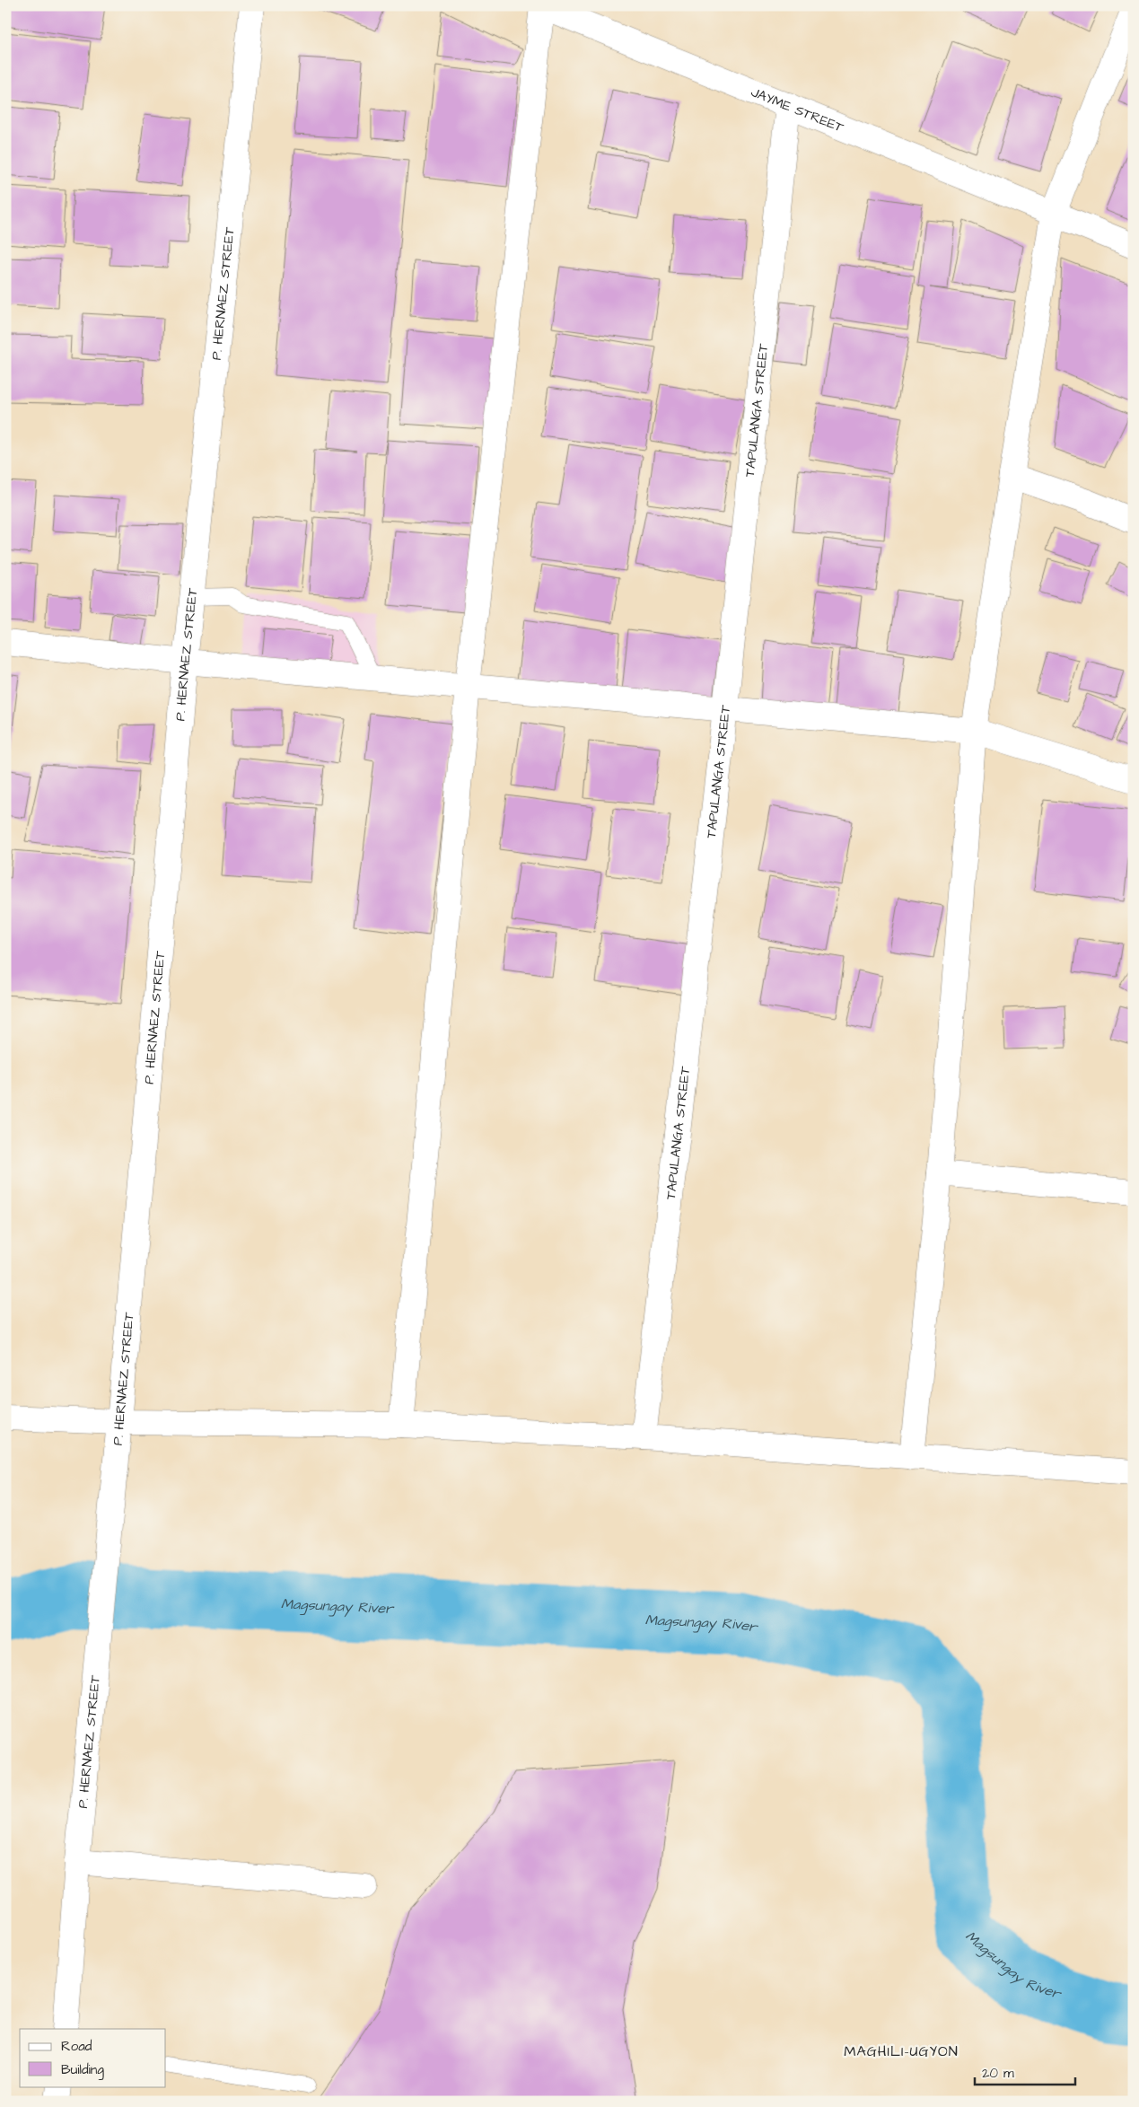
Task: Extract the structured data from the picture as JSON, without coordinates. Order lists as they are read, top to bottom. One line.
{"streets":{"street":["JAYME STREET","P. HERNAEZ STREET","TAPULANGA STREET"]},"crossings":[["JAYME STREET","TAPULANGA STREET"]],"districts":["MAGHILI-UGYON"],"water":["Magsungay River"],"legend":["Road","Building"],"scale_bar":"20 m"}
